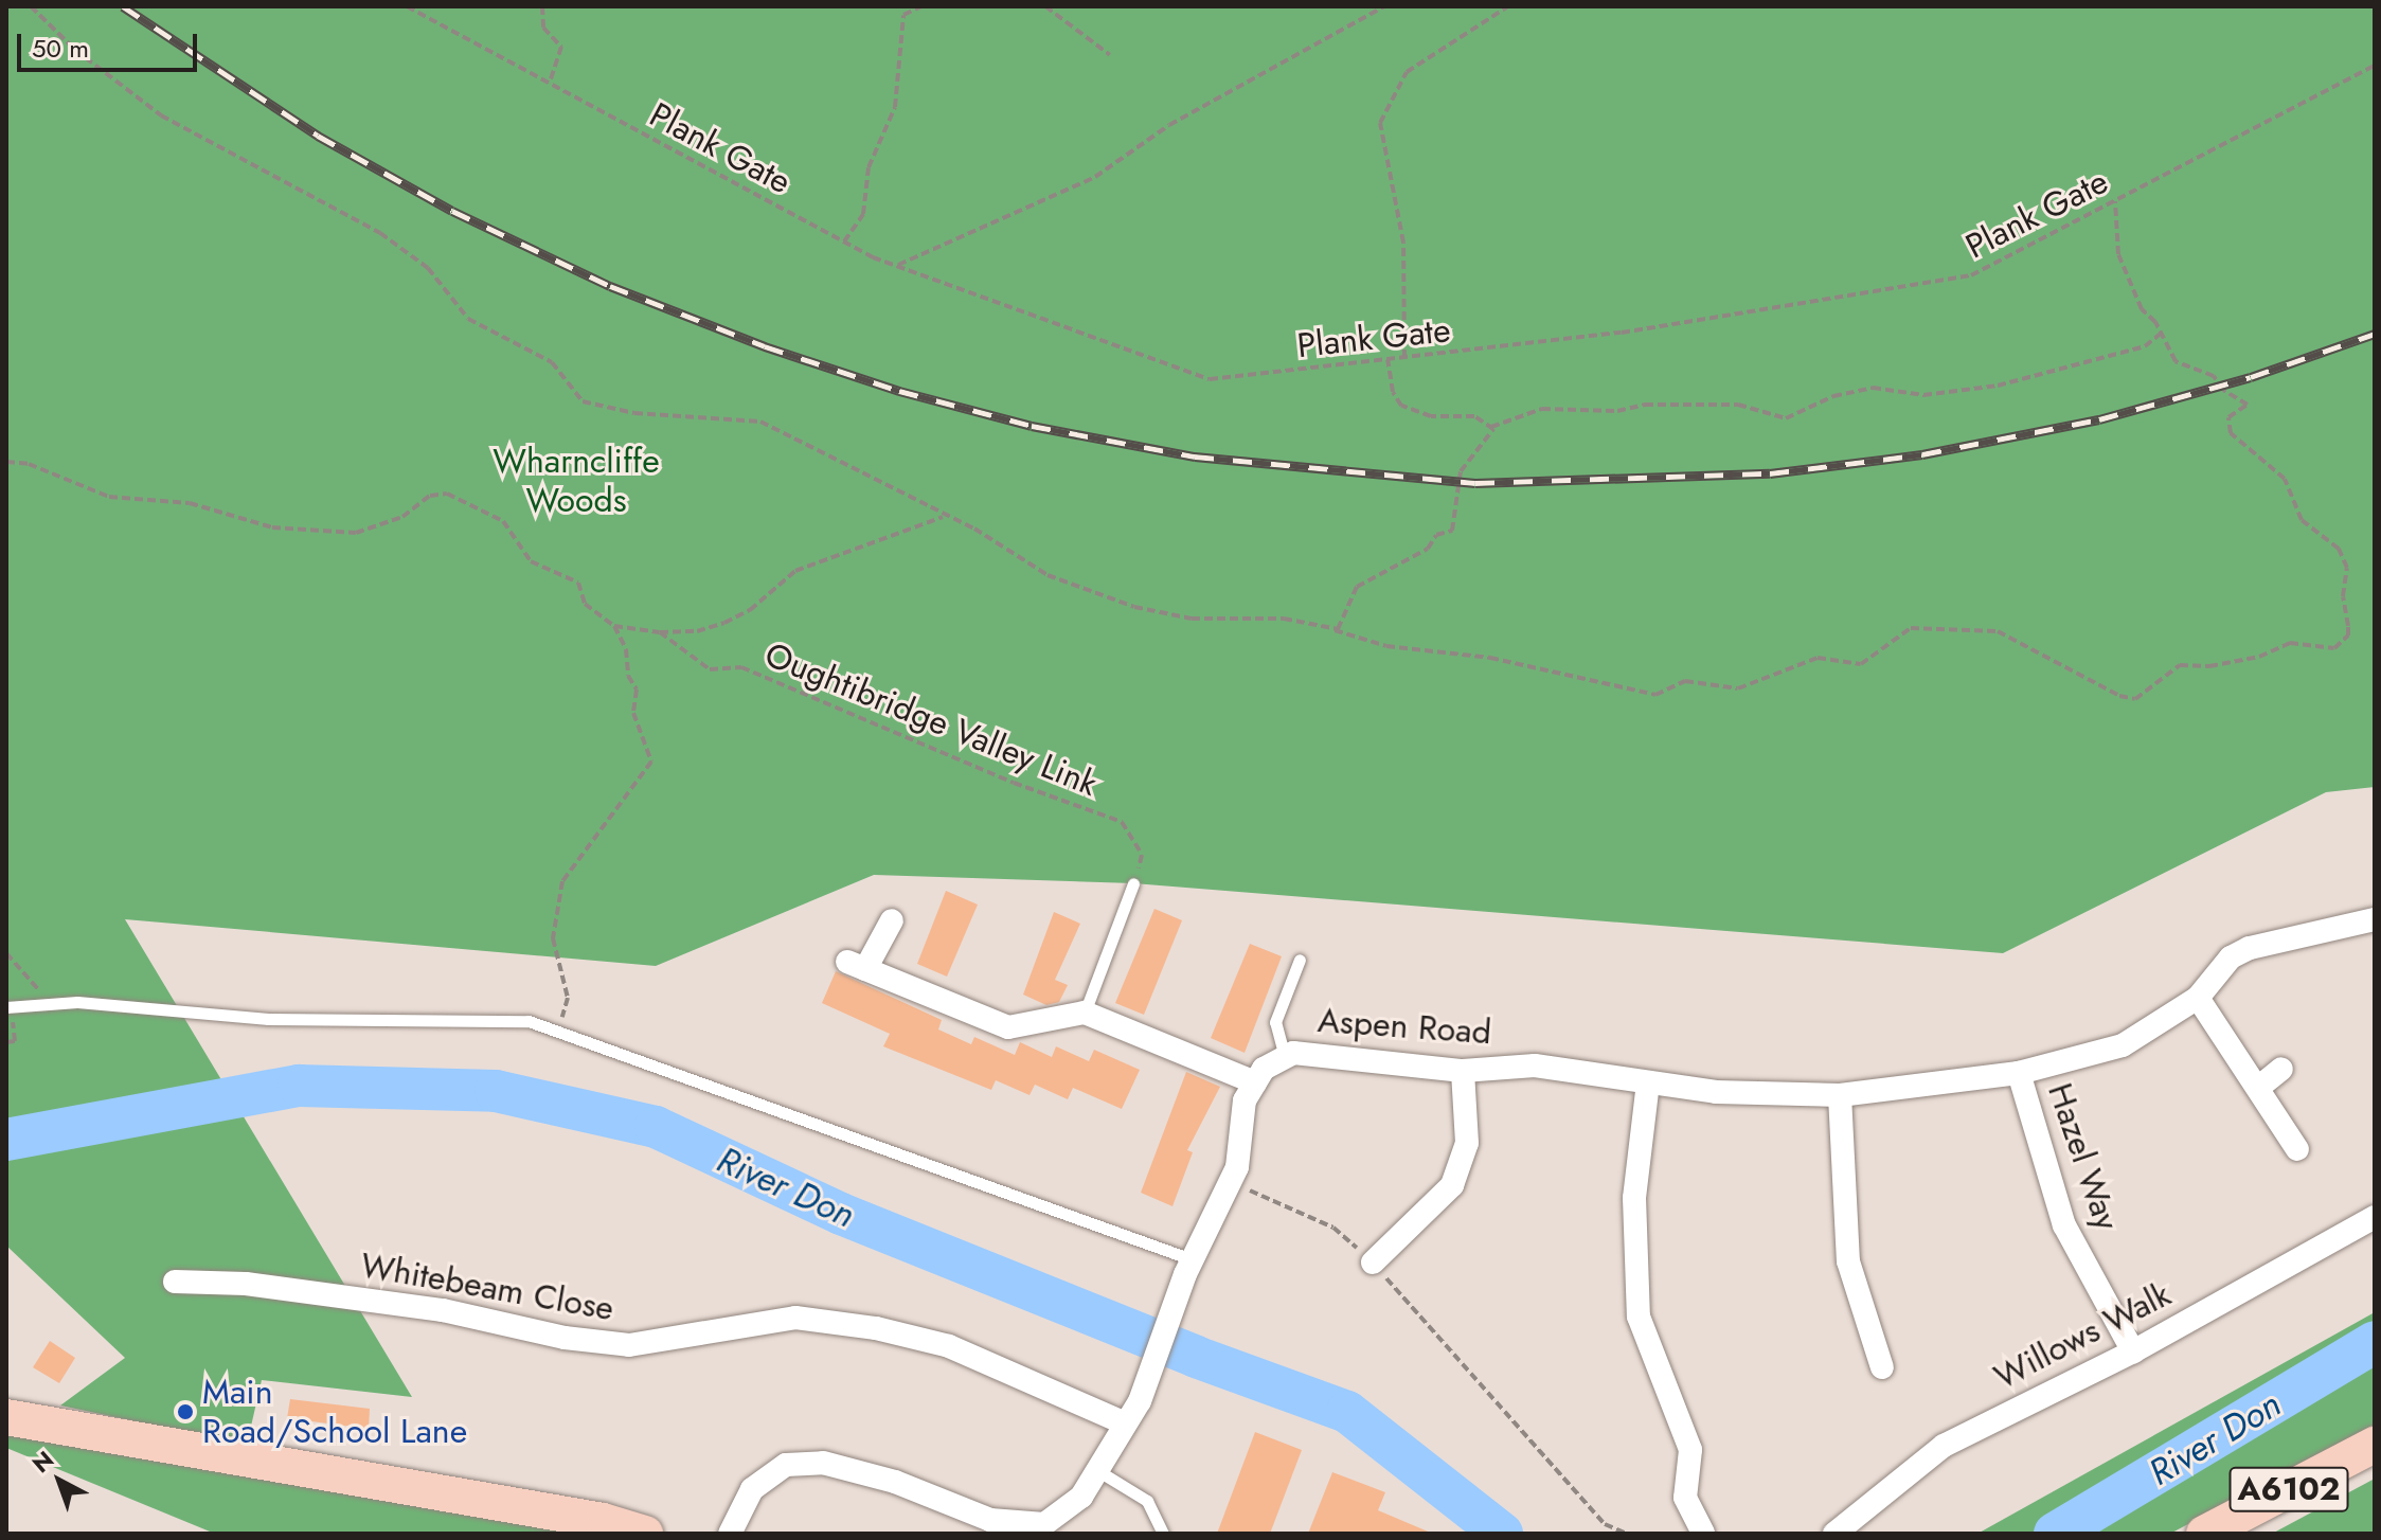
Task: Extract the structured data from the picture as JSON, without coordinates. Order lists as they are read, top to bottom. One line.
{"streets":{"main road":["A6102"],"street":["Aspen Road","Hazel Way","Whitebeam Close","Willows Walk"],"path":["Plank Gate","Oughtibridge Valley Link"]},"crossings":[["Aspen Road","Hazel Way"],["Hazel Way","Willows Walk"]],"water":["River Don"],"parks":["Wharncliffe Woods"],"places":["Main Road/School Lane"],"scale_bar":"50 m","north":"top left"}
